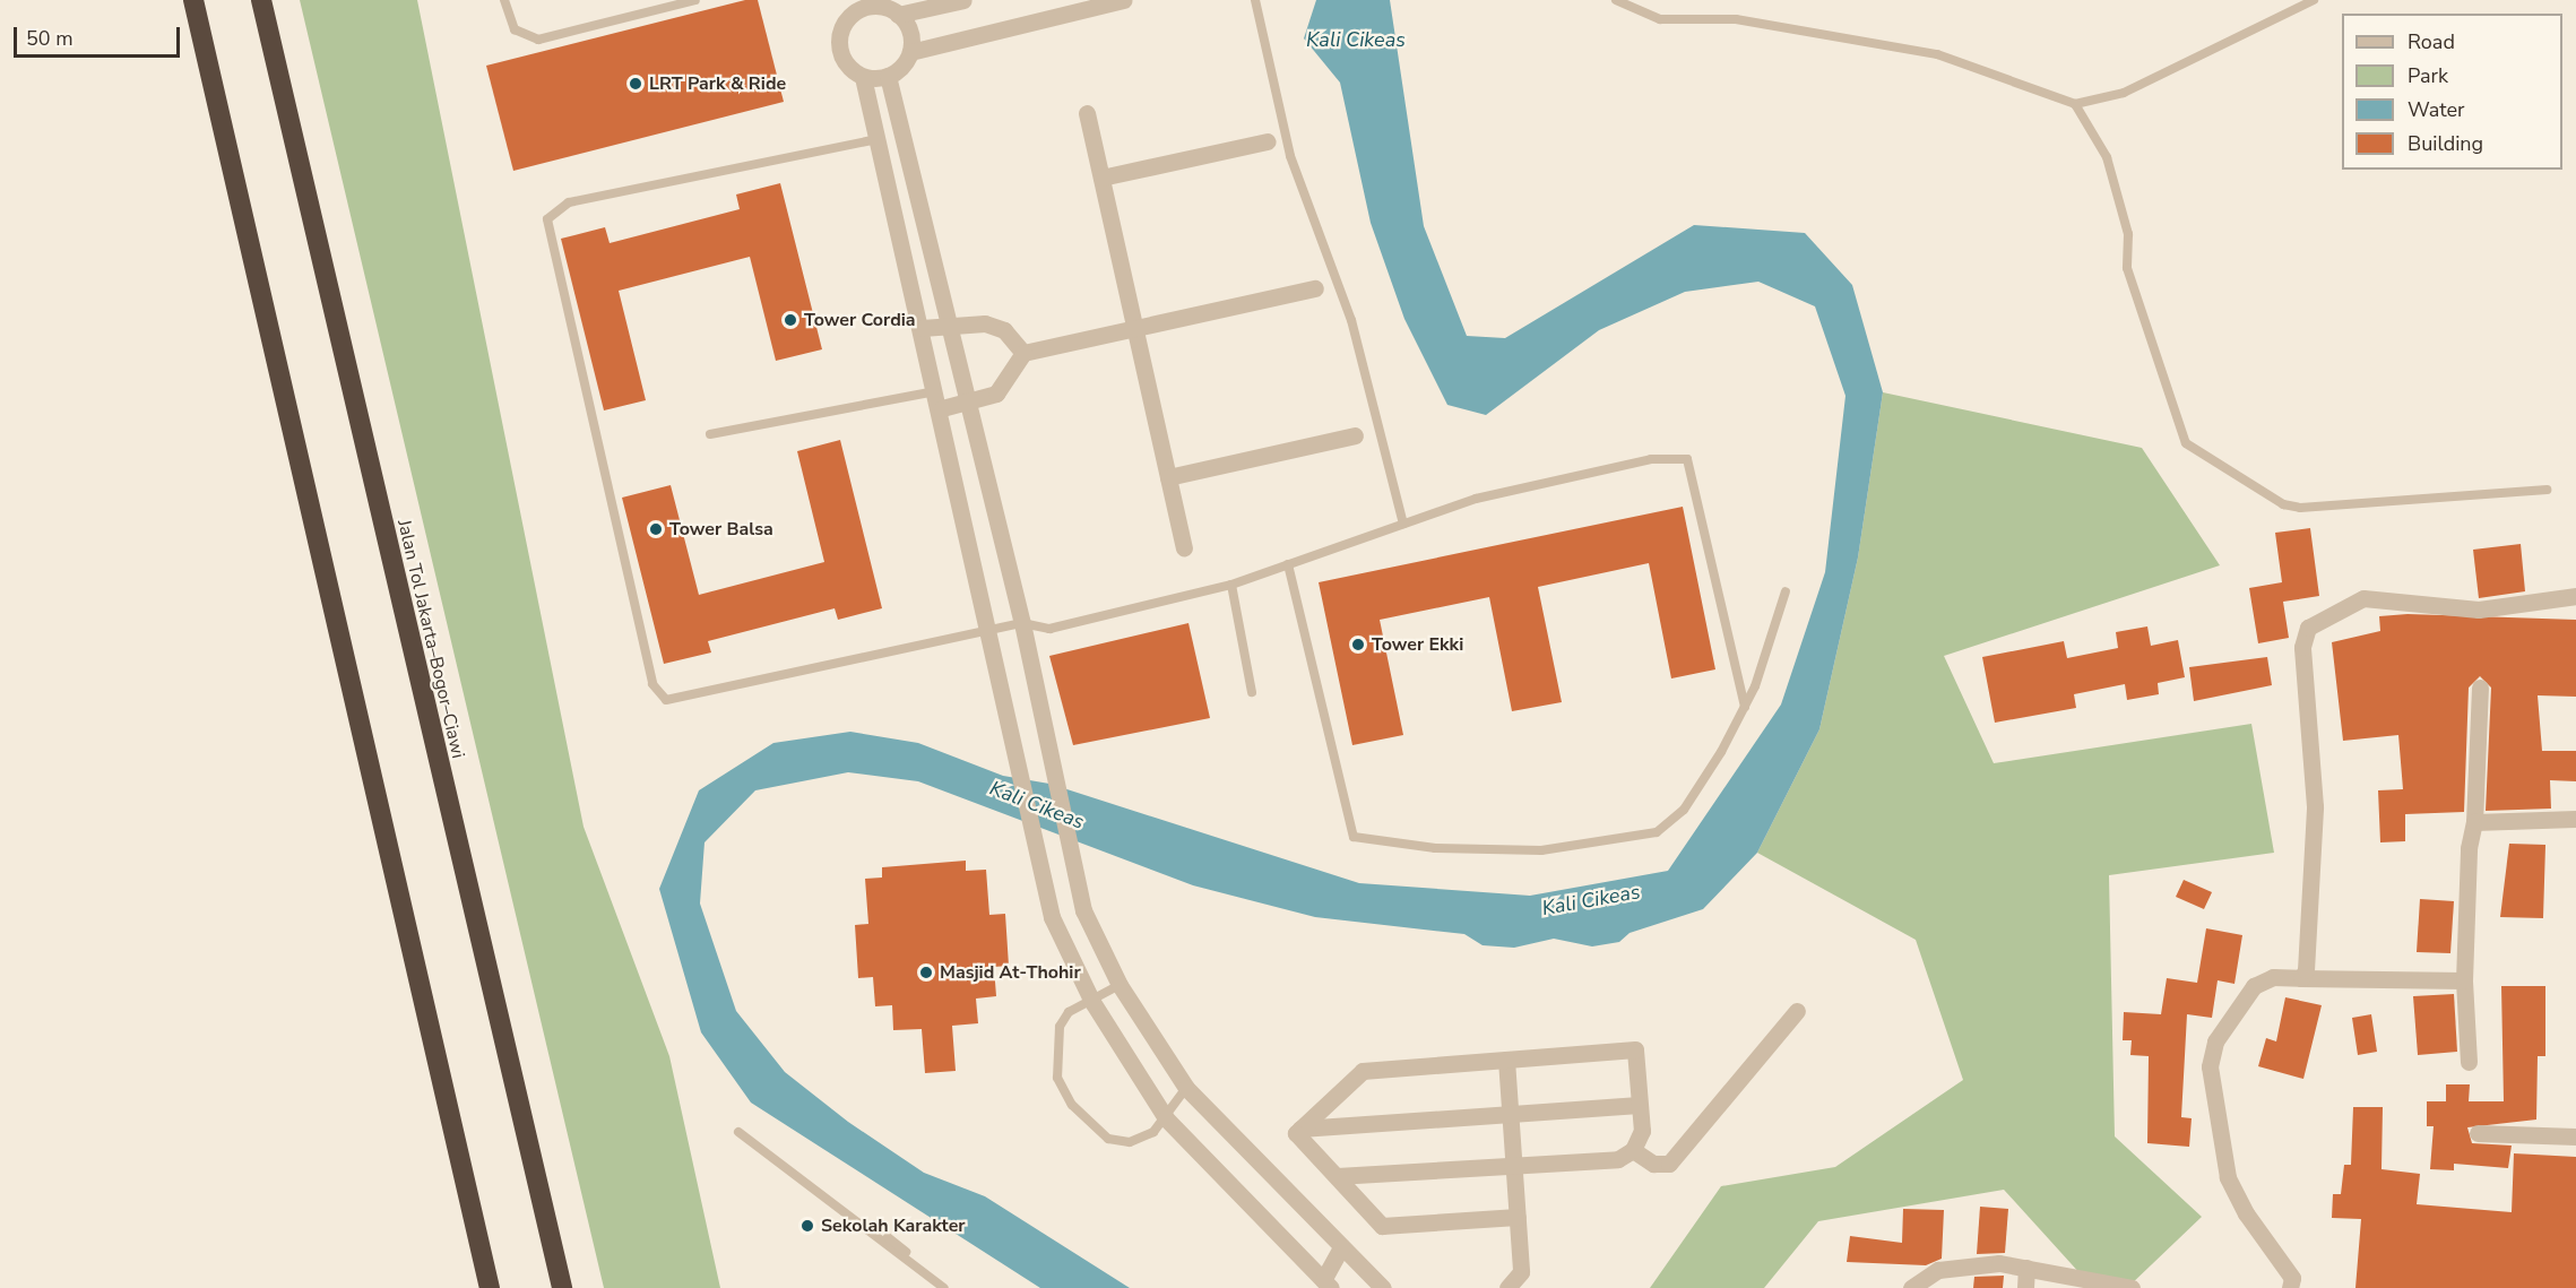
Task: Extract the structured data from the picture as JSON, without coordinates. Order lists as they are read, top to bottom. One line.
{"streets":{"highway":["Jalan Tol Jakarta–Bogor–Ciawi"]},"water":["Kali Cikeas"],"places":["LRT Park & Ride","Tower Cordia","Tower Balsa","Tower Ekki","Masjid At-Thohir","Sekolah Karakter"],"legend":["Road","Park","Water","Building"],"scale_bar":"50 m"}
